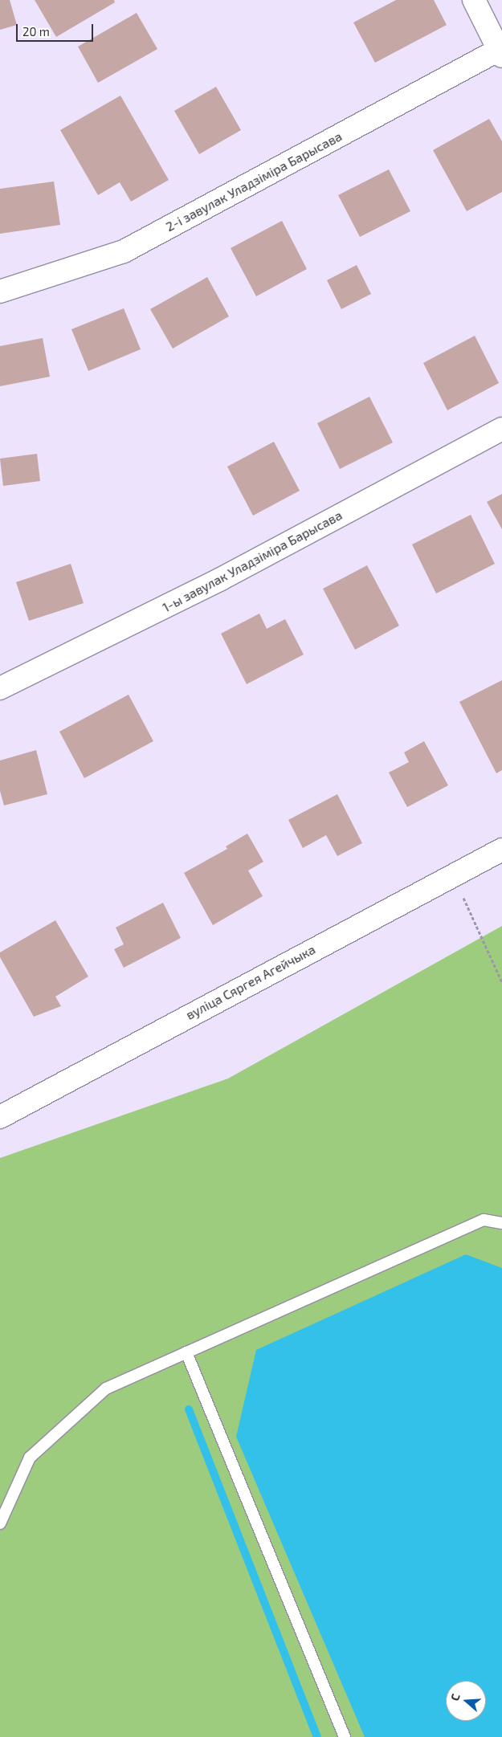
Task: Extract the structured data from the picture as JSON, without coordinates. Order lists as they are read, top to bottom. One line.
{"streets":{"street":["2-і завулак Уладзіміра Барысава","1-ы завулак Уладзіміра Барысава","вуліца Сяргея Агейчыка"]},"scale_bar":"20 m","north":"left"}
